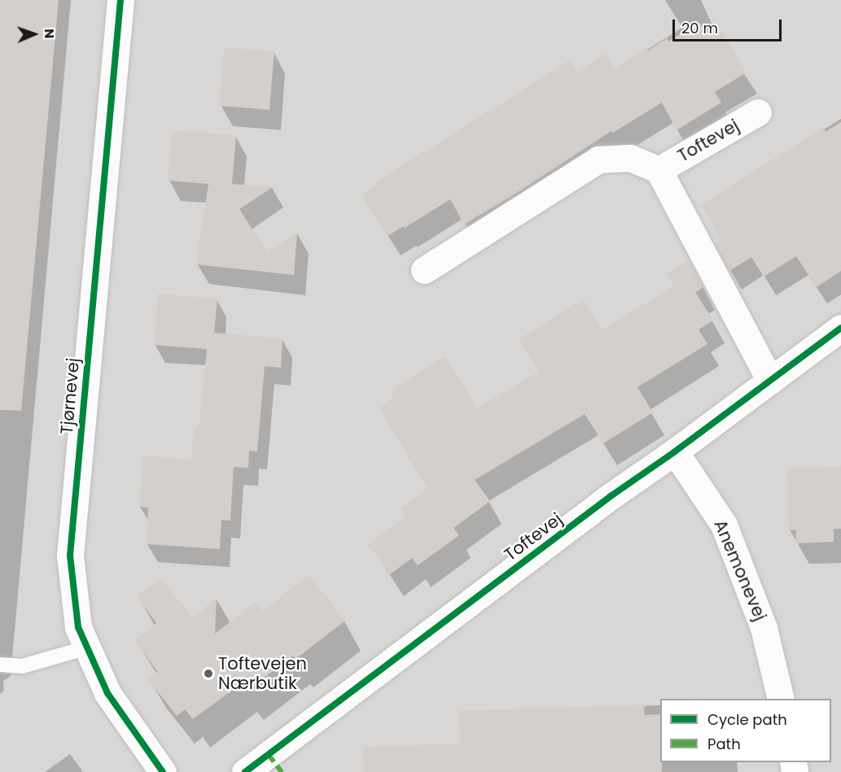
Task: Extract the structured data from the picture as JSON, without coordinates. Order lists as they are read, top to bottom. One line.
{"streets":{"street":["Toftevej","Tjørnevej","Anemonevej"]},"crossings":[["Toftevej","Anemonevej"]],"places":["Toftevejen Nærbutik"],"legend":["Cycle path","Path"],"scale_bar":"20 m","north":"right"}
